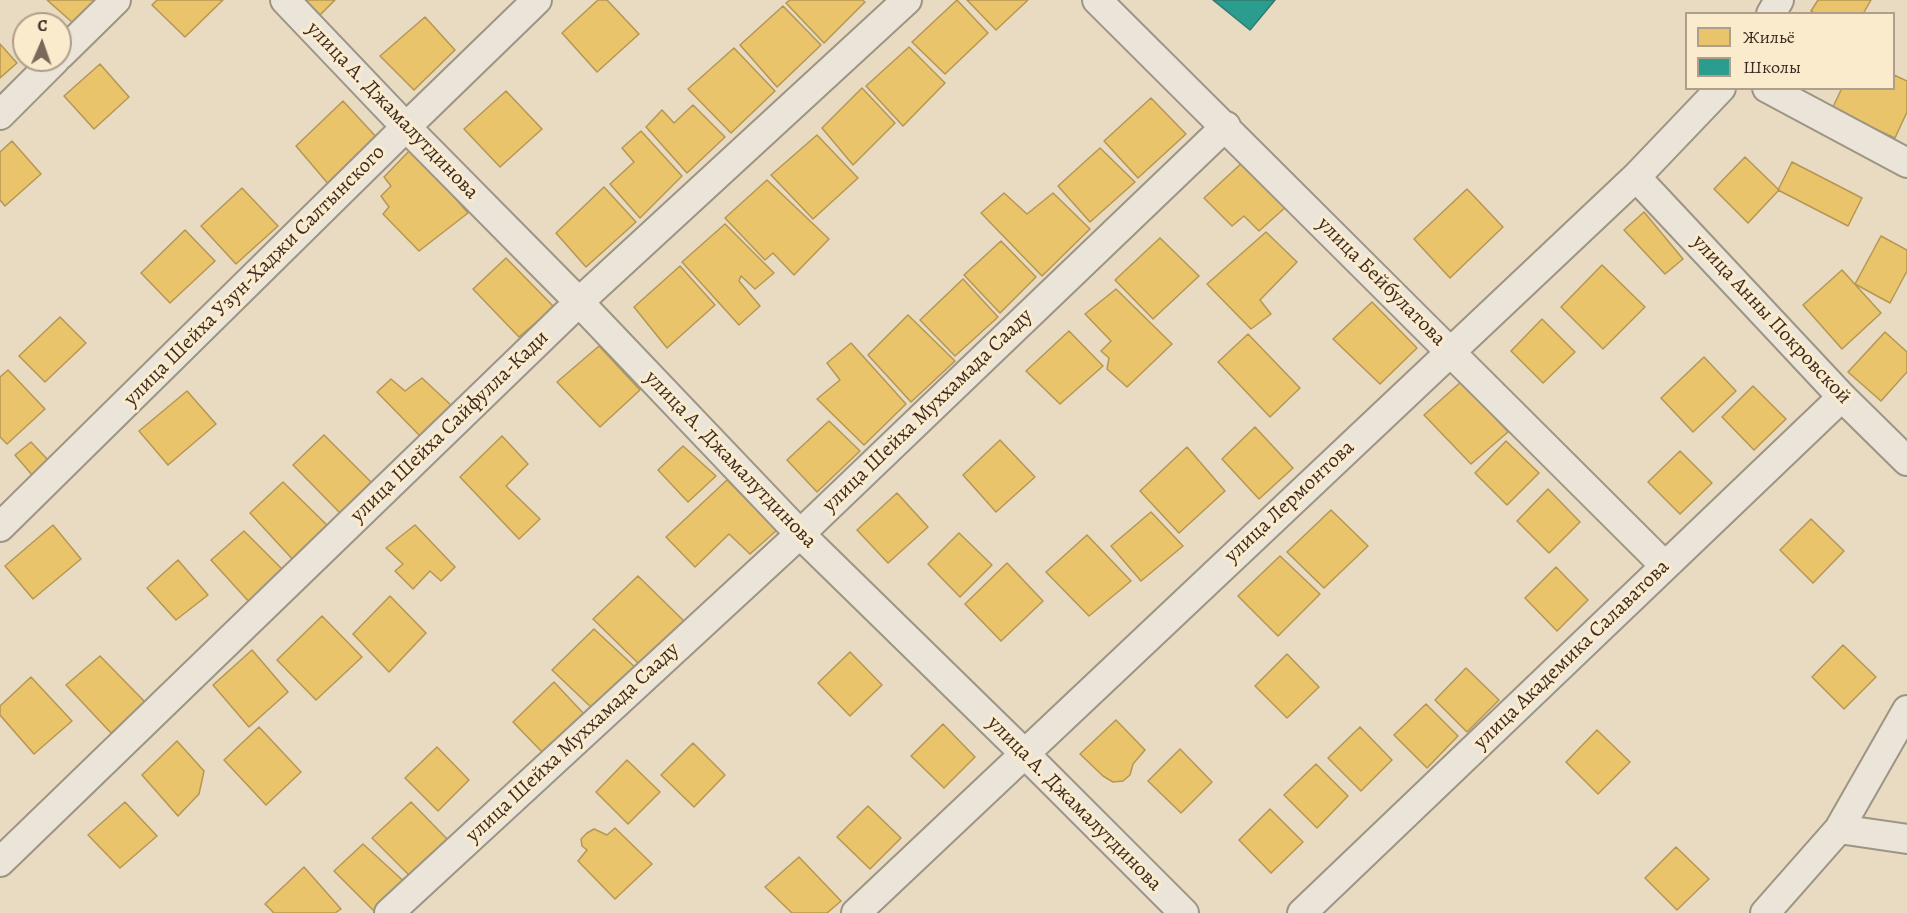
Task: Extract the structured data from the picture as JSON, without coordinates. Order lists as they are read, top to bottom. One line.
{"streets":{"street":["улица А. Джамалутдинова","улица Шейха Узун-Хаджи Салтынского","улица Бейбулатова","улица Анны Покровской","улица Шейха Муххамада Сааду","улица Шейха Сайфулла-Кади","улица Лермонтова","улица Академика Салаватова"]},"crossings":[["улица А. Джамалутдинова","улица Шейха Узун-Хаджи Салтынского"],["улица А. Джамалутдинова","улица Шейха Муххамада Сааду"],["улица А. Джамалутдинова","улица Шейха Сайфулла-Кади"],["улица А. Джамалутдинова","улица Лермонтова"],["улица Бейбулатова","улица Шейха Муххамада Сааду"],["улица Бейбулатова","улица Лермонтова"],["улица Бейбулатова","улица Академика Салаватова"],["улица Анны Покровской","улица Лермонтова"],["улица Анны Покровской","улица Академика Салаватова"]],"legend":["Жильё","Школы"],"north":"top"}
